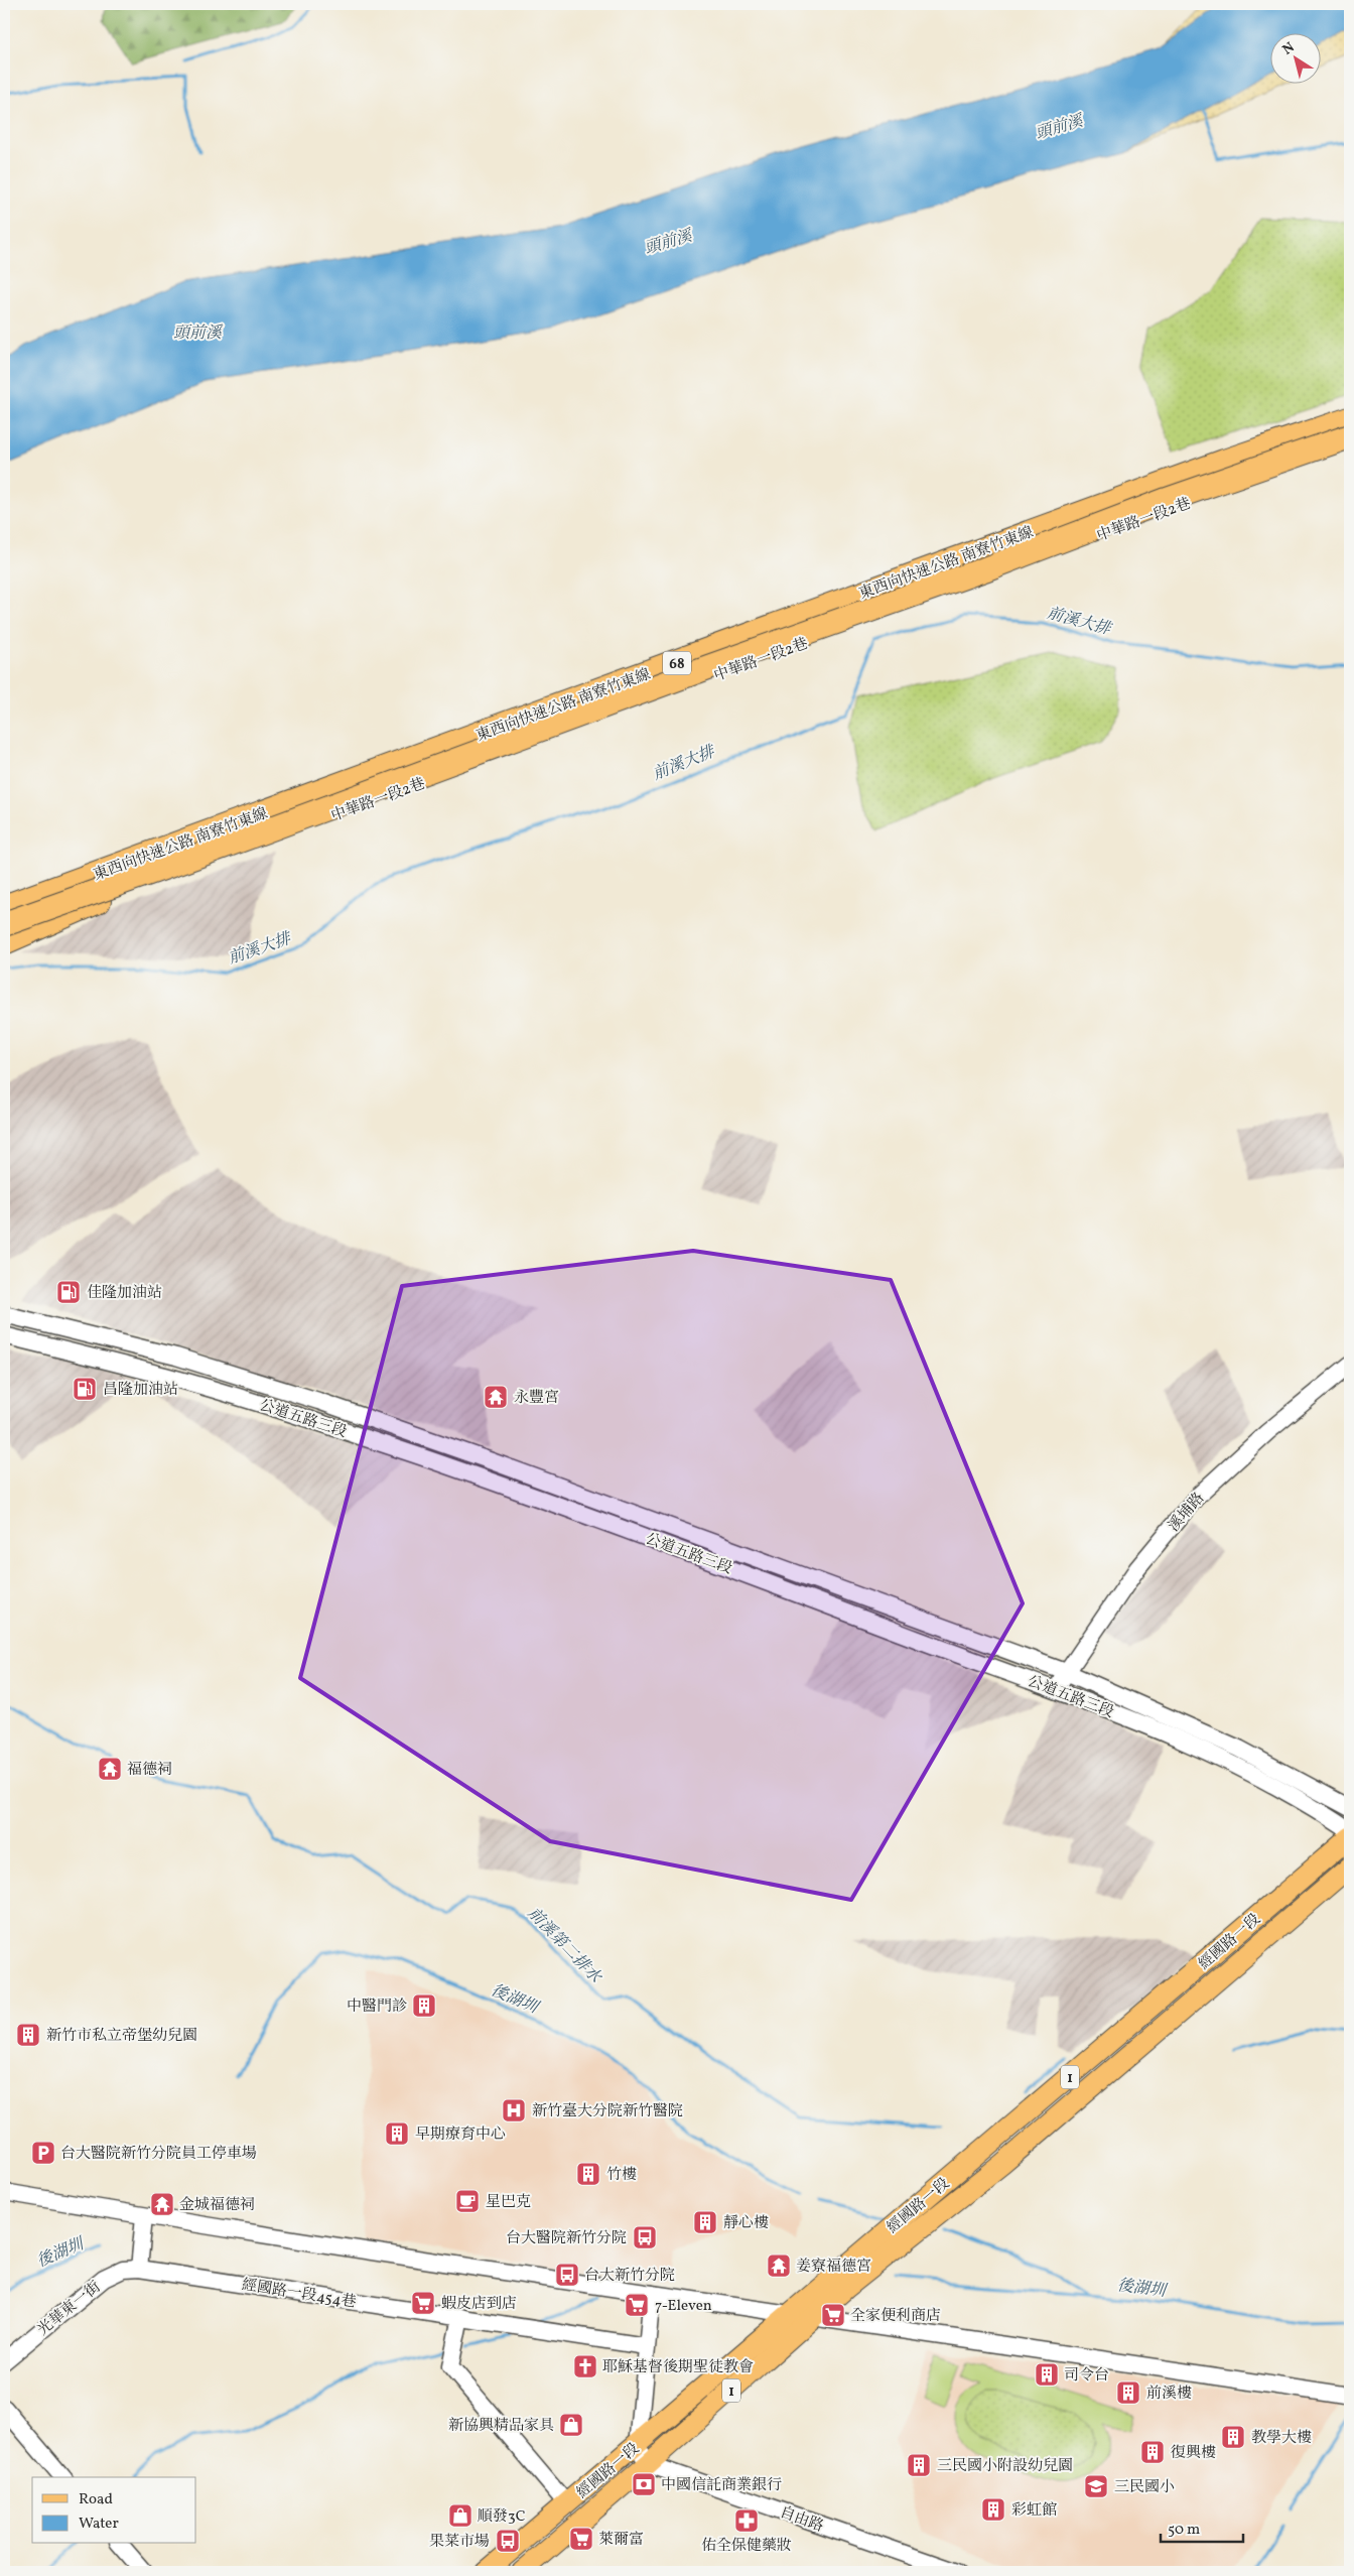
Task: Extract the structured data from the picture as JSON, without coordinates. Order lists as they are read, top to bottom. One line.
{"streets":{"highway":["東西向快速公路 南寮竹東線","68"],"main road":["經國路一段","1"],"street":["中華路一段2巷","公道五路三段","溪埔路","經國路一段454巷","光華東一街","自由路"]},"crossings":[["公道五路三段","溪埔路"],["經國路一段","自由路"],["經國路一段454巷","光華東一街"]],"water":["頭前溪","前溪大排","前溪第二排水","後湖圳"],"places":{"fuel station":["佳隆加油站","昌隆加油站"],"temple":["永豐宮","福德祠","金城福德祠","姜寮福德宮"],"building":["中醫門診","新竹市私立帝堡幼兒園","早期療育中心","竹樓","靜心樓","司令台","前溪樓","教學大樓","復興樓","三民國小附設幼兒園","彩虹館"],"hospital":["新竹臺大分院新竹醫院"],"parking":["台大醫院新竹分院員工停車場"],"cafe":["星巴克"],"bus stop":["台大醫院新竹分院","台大新竹分院","果菜市場"],"supermarket":["蝦皮店到店","7-Eleven","全家便利商店","萊爾富"],"church":["耶穌基督後期聖徒教會"],"shop":["新協興精品家具","順發3C"],"bank":["中國信託商業銀行"],"school or university":["三民國小"],"pharmacy":["佑全保健藥妝"]},"legend":["Road","Water"],"scale_bar":"50 m","north":"top left"}
